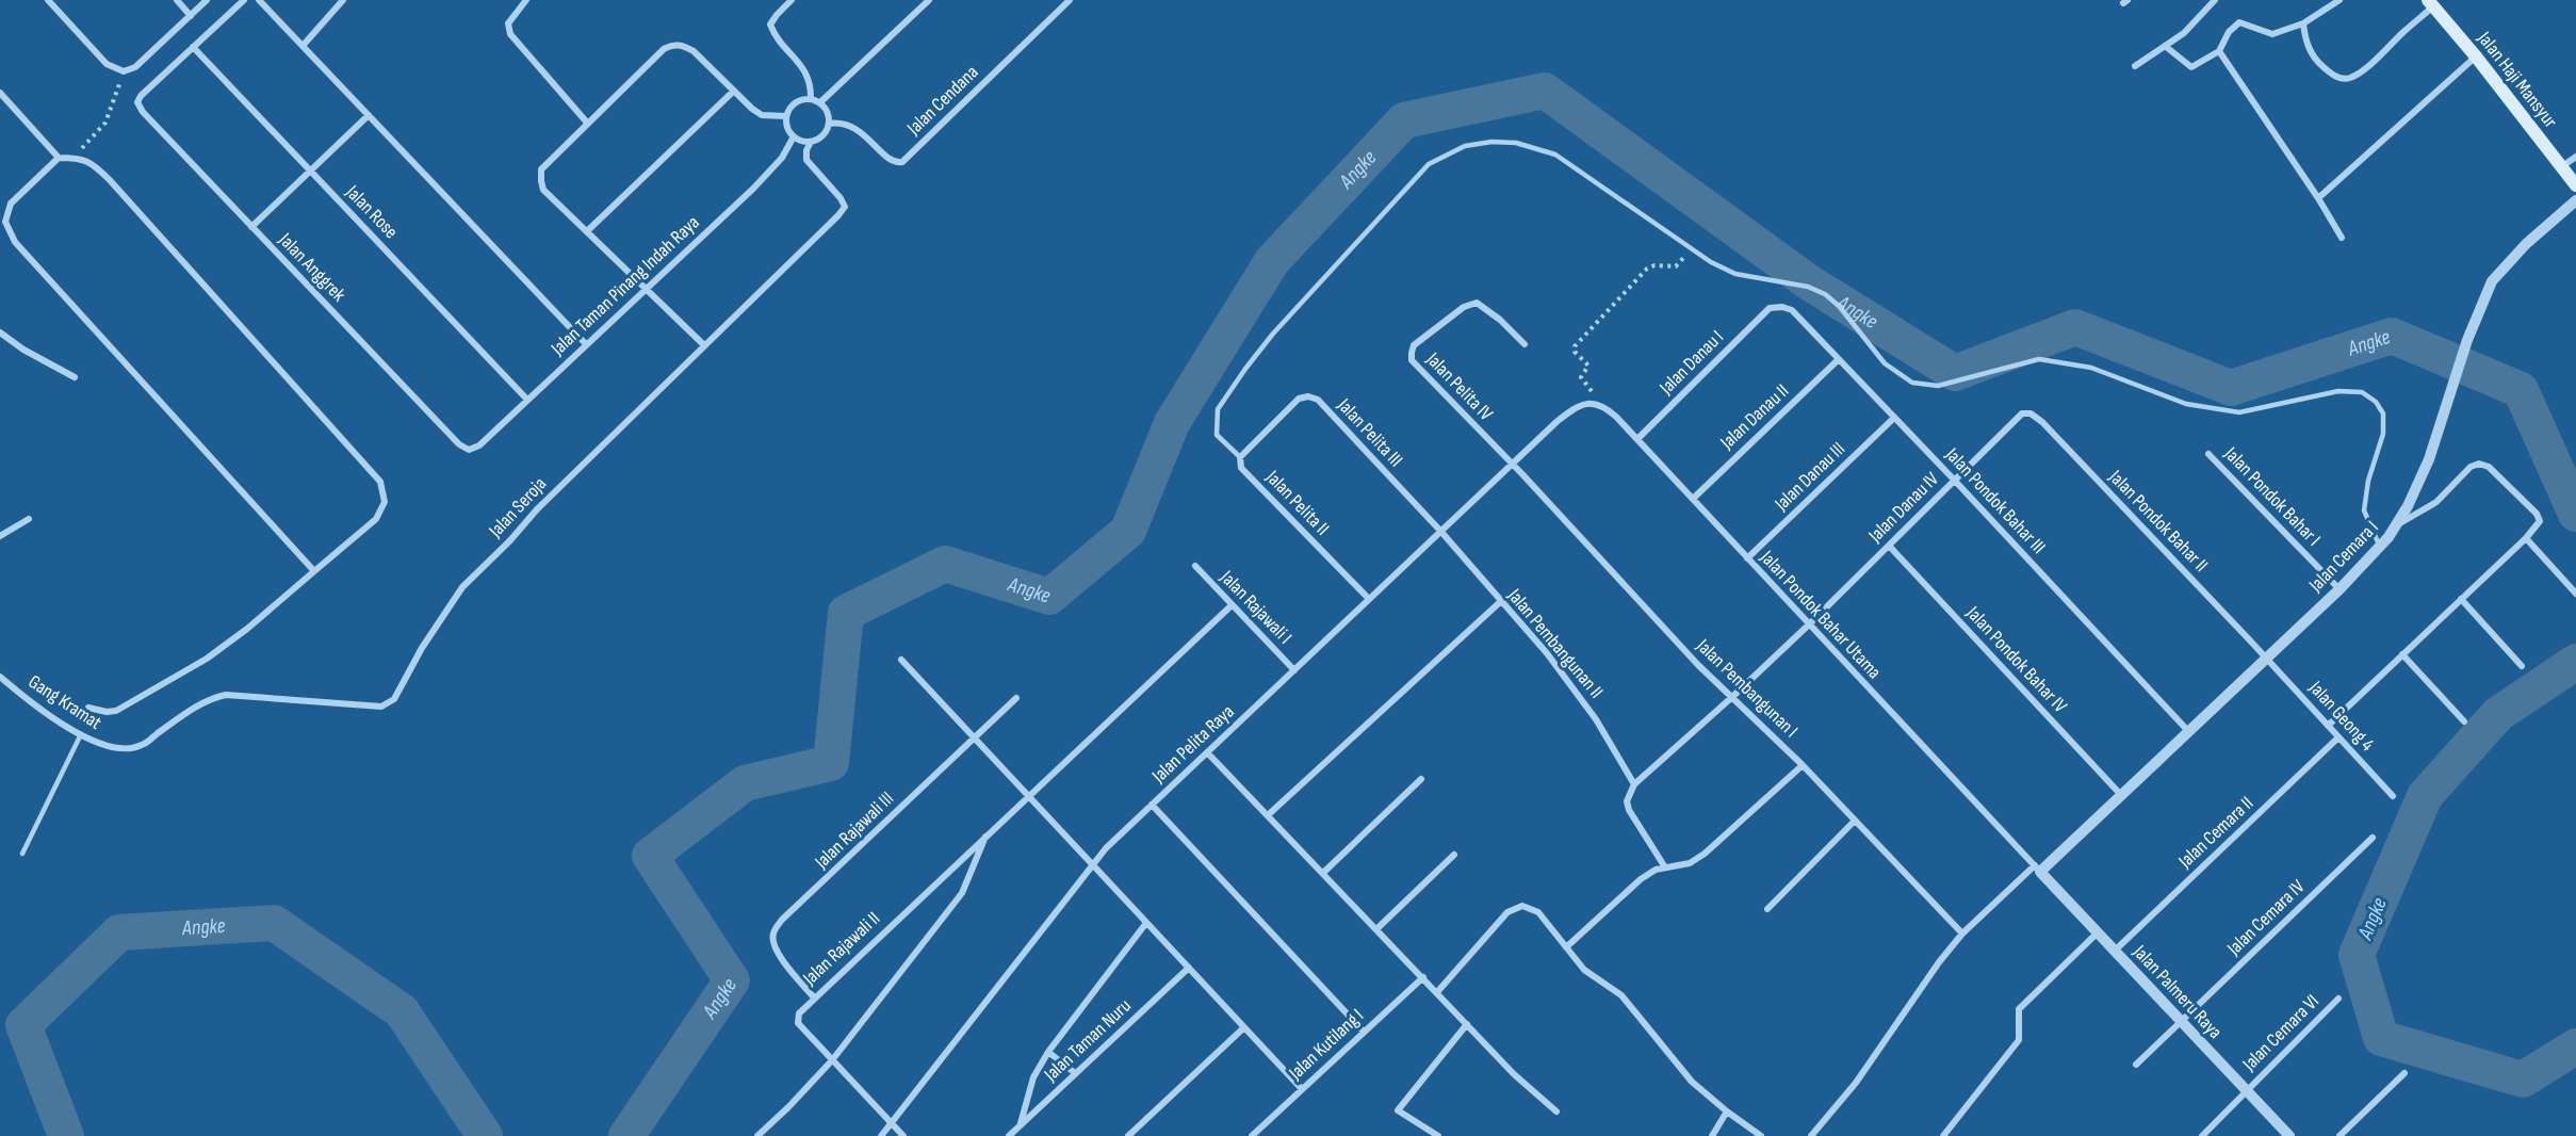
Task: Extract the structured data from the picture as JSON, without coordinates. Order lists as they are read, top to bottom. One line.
{"streets":{"main road":["Jalan Haji Mansyur"],"street":["Jalan Cendana","Jalan Rose","Jalan Anggrek","Jalan Taman Pinang Indah Raya","Jalan Danau I","Jalan Pelita IV","Jalan Danau II","Jalan Pelita III","Jalan Danau III","Jalan Pondok Bahar I","Jalan Pondok Bahar III","Jalan Pelita II","Jalan Seroja","Jalan Danau IV","Jalan Pondok Bahar II","Jalan Cemara I","Jalan Rajawali I","Jalan Pondok Bahar Utama","Jalan Pembangunan II","Jalan Pondok Bahar IV","Jalan Pembangunan I","Gang Kramat","Jalan Geong 4","Jalan Pelita Raya","Jalan Rajawali III","Jalan Cemara II","Jalan Cemara IV","Jalan Rajawali II","Jalan Palmeru Raya","Jalan Cemara VI","Jalan Taman Nuru","Jalan Kutilang I"]},"crossings":[["Jalan Cendana","Jalan Taman Pinang Indah Raya"],["Jalan Cendana","Jalan Seroja"],["Jalan Rose","Jalan Anggrek"],["Jalan Rose","Jalan Taman Pinang Indah Raya"],["Jalan Anggrek","Jalan Taman Pinang Indah Raya"],["Jalan Taman Pinang Indah Raya","Jalan Seroja"],["Jalan Danau I","Jalan Pondok Bahar III"],["Jalan Danau I","Jalan Pondok Bahar Utama"],["Jalan Pelita IV","Jalan Pembangunan I"],["Jalan Pelita IV","Jalan Pelita Raya"],["Jalan Danau II","Jalan Pondok Bahar III"],["Jalan Danau II","Jalan Pondok Bahar Utama"],["Jalan Pelita III","Jalan Pelita II"],["Jalan Pelita III","Jalan Pembangunan II"],["Jalan Pelita III","Jalan Pelita Raya"],["Jalan Danau III","Jalan Pondok Bahar III"],["Jalan Danau III","Jalan Pondok Bahar Utama"],["Jalan Pondok Bahar I","Jalan Cemara I"],["Jalan Pondok Bahar III","Jalan Danau IV"],["Jalan Pondok Bahar III","Jalan Cemara I"],["Jalan Pelita II","Jalan Pelita Raya"],["Jalan Seroja","Gang Kramat"],["Jalan Danau IV","Jalan Pondok Bahar II"],["Jalan Danau IV","Jalan Pondok Bahar Utama"],["Jalan Danau IV","Jalan Pembangunan II"],["Jalan Danau IV","Jalan Pondok Bahar IV"],["Jalan Danau IV","Jalan Pembangunan I"],["Jalan Pondok Bahar II","Jalan Cemara I"],["Jalan Pondok Bahar II","Jalan Geong 4"],["Jalan Cemara I","Jalan Pondok Bahar Utama"],["Jalan Cemara I","Jalan Pondok Bahar IV"],["Jalan Cemara I","Jalan Pembangunan I"],["Jalan Cemara I","Jalan Geong 4"],["Jalan Cemara I","Jalan Palmeru Raya"],["Jalan Rajawali I","Jalan Pelita Raya"],["Jalan Rajawali I","Jalan Rajawali II"],["Jalan Pondok Bahar Utama","Jalan Pelita Raya"],["Jalan Pondok Bahar Utama","Jalan Palmeru Raya"],["Jalan Pembangunan II","Jalan Pelita Raya"],["Jalan Pembangunan I","Jalan Pelita Raya"],["Jalan Geong 4","Jalan Cemara II"],["Jalan Pelita Raya","Jalan Rajawali II"],["Jalan Rajawali III","Jalan Rajawali II"],["Jalan Cemara II","Jalan Palmeru Raya"],["Jalan Cemara IV","Jalan Palmeru Raya"],["Jalan Palmeru Raya","Jalan Cemara VI"]],"water":["Angke"]}
